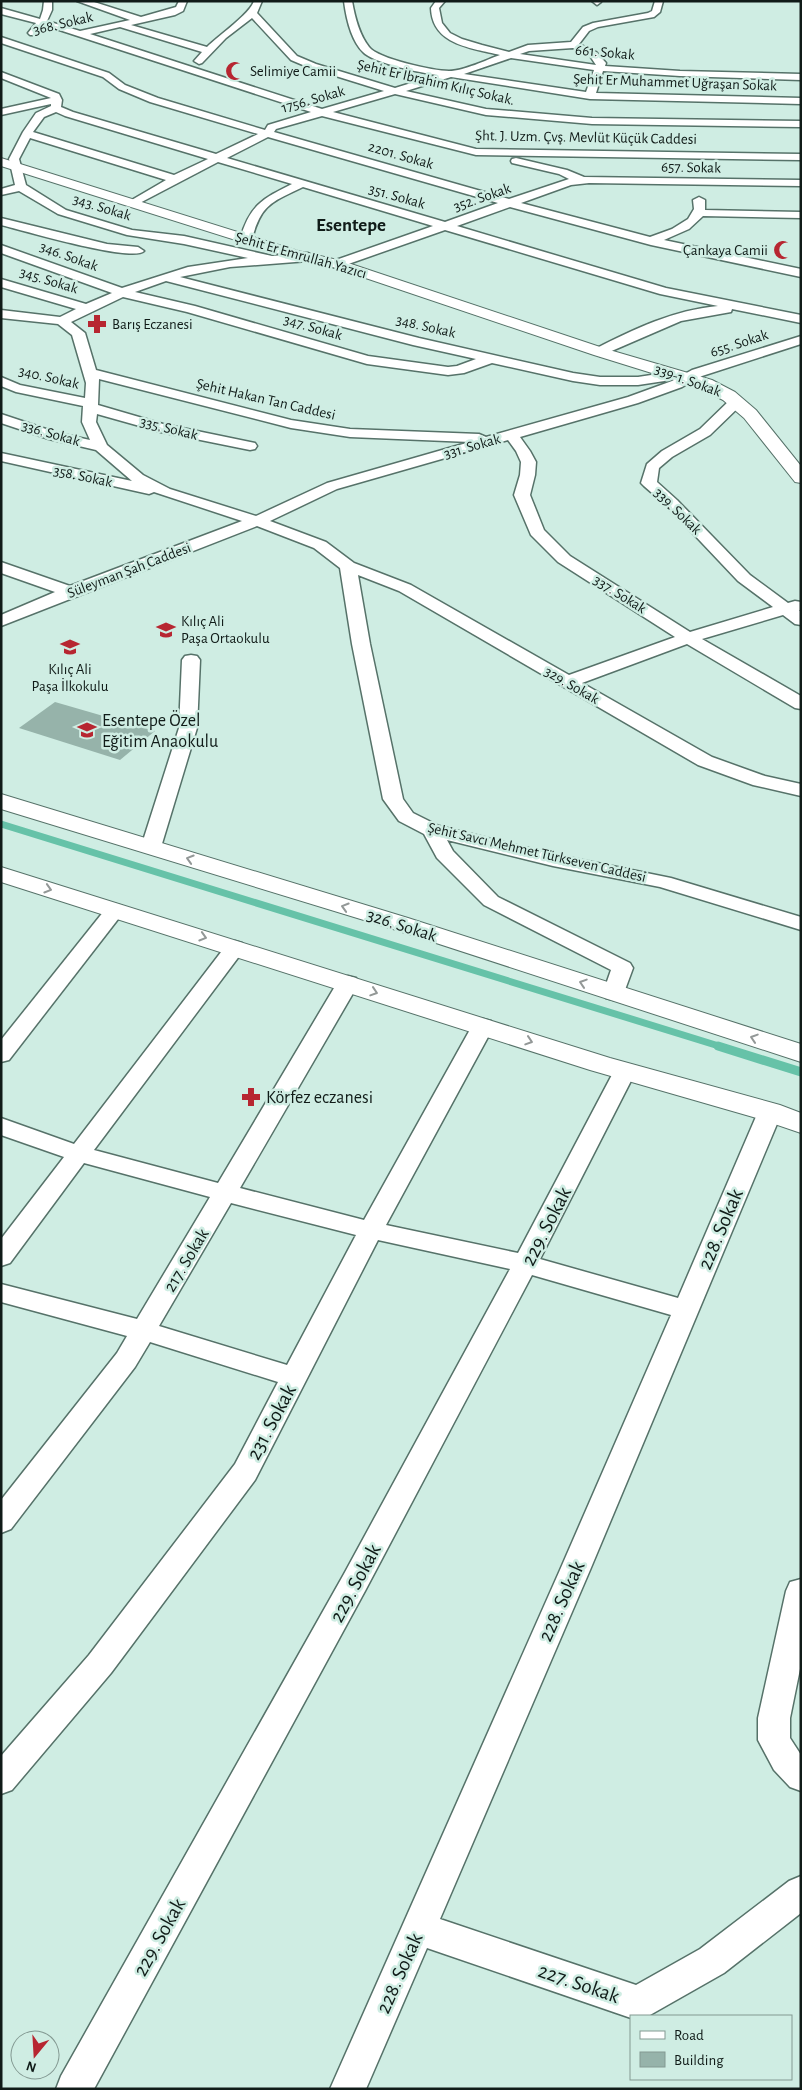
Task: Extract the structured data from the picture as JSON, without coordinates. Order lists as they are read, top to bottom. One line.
{"streets":{"street":["368. Sokak","661. Sokak","Şehit Er İbrahim Kılıç Sokak.","Şehit Er Muhammet Uğraşan Sokak","1756. Sokak","Şht. J. Uzm. Çvş. Mevlüt Küçük Caddesi","2201. Sokak","657. Sokak","351. Sokak","352. Sokak","343. Sokak","Şehit Er Emrullah Yazıcı","346. Sokak","345. Sokak","348. Sokak","347. Sokak","655. Sokak","340. Sokak","339-1. Sokak","Şehit Hakan Tan Caddesi","335. Sokak","336. Sokak","331. Sokak","358. Sokak","339. Sokak","Süleyman Şah Caddesi","337. Sokak","329. Sokak","Şehit Savcı Mehmet Türkseven Caddesi","326. Sokak","229. Sokak","228. Sokak","217. Sokak","231. Sokak","227. Sokak"]},"crossings":[["368. Sokak","Şht. J. Uzm. Çvş. Mevlüt Küçük Caddesi"],["368. Sokak","2201. Sokak"],["661. Sokak","1756. Sokak"],["Şehit Er İbrahim Kılıç Sokak.","Şehit Er Muhammet Uğraşan Sokak"],["Şehit Er İbrahim Kılıç Sokak.","1756. Sokak"],["Şehit Er Muhammet Uğraşan Sokak","1756. Sokak"],["1756. Sokak","Şht. J. Uzm. Çvş. Mevlüt Küçük Caddesi"],["1756. Sokak","2201. Sokak"],["1756. Sokak","351. Sokak"],["1756. Sokak","Şehit Er Emrullah Yazıcı"],["Şht. J. Uzm. Çvş. Mevlüt Küçük Caddesi","657. Sokak"],["2201. Sokak","352. Sokak"],["657. Sokak","352. Sokak"],["351. Sokak","352. Sokak"],["352. Sokak","Şehit Er Emrullah Yazıcı"],["343. Sokak","Şehit Er Emrullah Yazıcı"],["343. Sokak","346. Sokak"],["343. Sokak","345. Sokak"],["343. Sokak","348. Sokak"],["343. Sokak","347. Sokak"],["Şehit Er Emrullah Yazıcı","339-1. Sokak"],["346. Sokak","347. Sokak"],["348. Sokak","347. Sokak"],["348. Sokak","655. Sokak"],["348. Sokak","339-1. Sokak"],["348. Sokak","331. Sokak"],["655. Sokak","339-1. Sokak"],["655. Sokak","331. Sokak"],["340. Sokak","335. Sokak"],["339-1. Sokak","331. Sokak"],["339-1. Sokak","339. Sokak"],["Şehit Hakan Tan Caddesi","331. Sokak"],["Şehit Hakan Tan Caddesi","337. Sokak"],["331. Sokak","Süleyman Şah Caddesi"],["331. Sokak","337. Sokak"],["329. Sokak","Şehit Savcı Mehmet Türkseven Caddesi"],["228. Sokak","227. Sokak"]],"districts":["Esentepe"],"places":{"mosque":["Selimiye Camii","Çankaya Camii"],"pharmacy":["Barış Eczanesi","Körfez eczanesi"],"school or university":["Kılıç Ali Paşa Ortaokulu","Kılıç Ali Paşa İlkokulu","Esentepe Özel Eğitim Anaokulu"]},"legend":["Road","Building"],"north":"bottom"}
